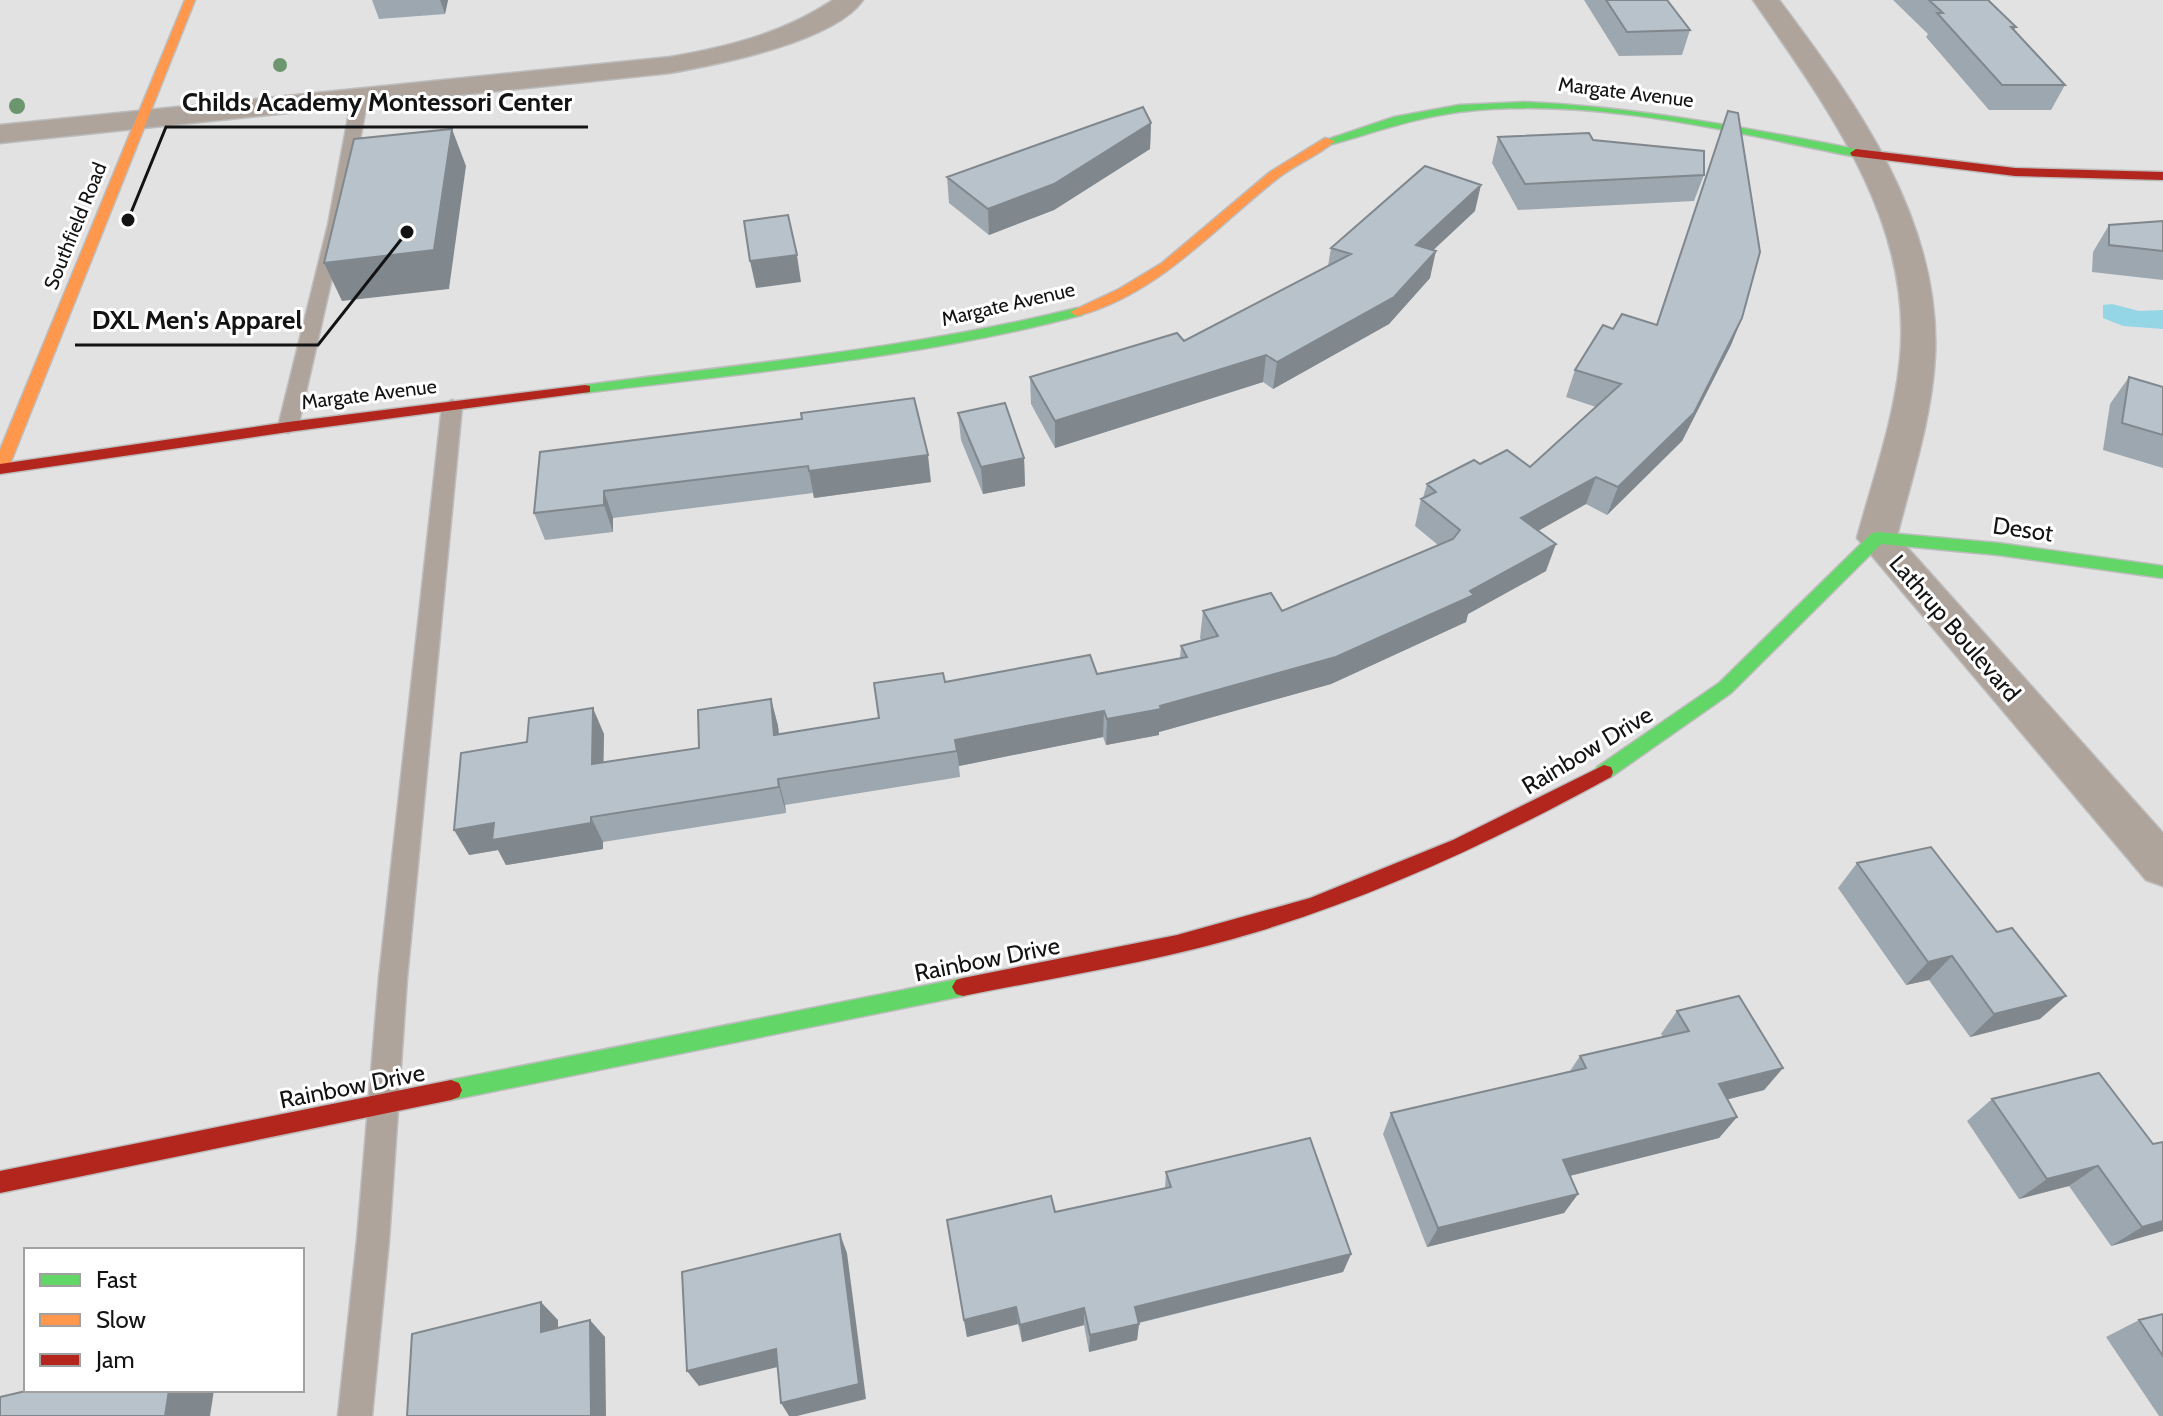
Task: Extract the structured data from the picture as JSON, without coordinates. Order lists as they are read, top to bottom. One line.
{"streets":{"street":["Margate Avenue","Southfield Road","Desot","Lathrup Boulevard","Rainbow Drive"]},"crossings":[["Margate Avenue","Southfield Road"],["Margate Avenue","Lathrup Boulevard"],["Desot","Lathrup Boulevard"],["Desot","Rainbow Drive"],["Lathrup Boulevard","Rainbow Drive"]],"places":["Childs Academy Montessori Center","DXL Men's Apparel"],"legend":["Fast","Slow","Jam"]}
